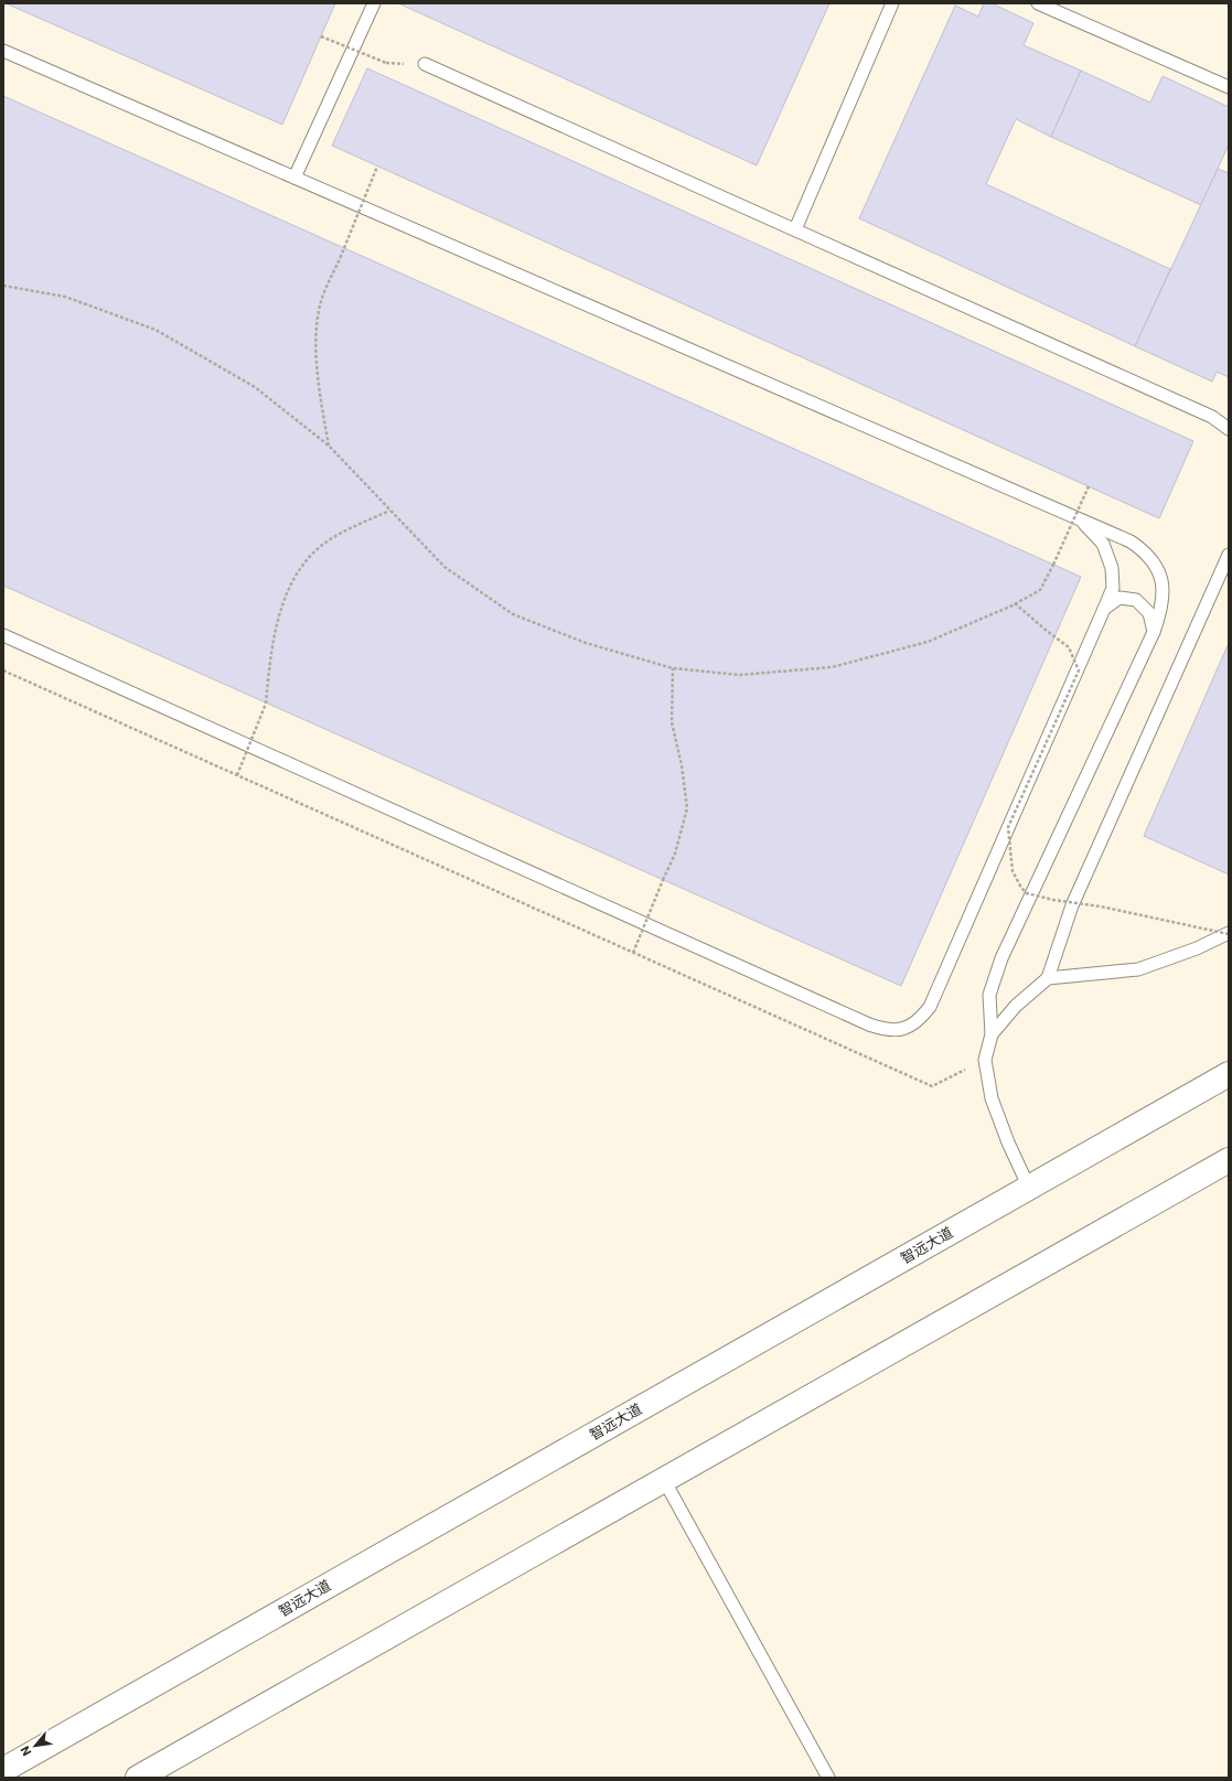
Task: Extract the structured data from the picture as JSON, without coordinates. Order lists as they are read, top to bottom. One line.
{"streets":{"main road":["智远大道"]},"north":"bottom left"}
